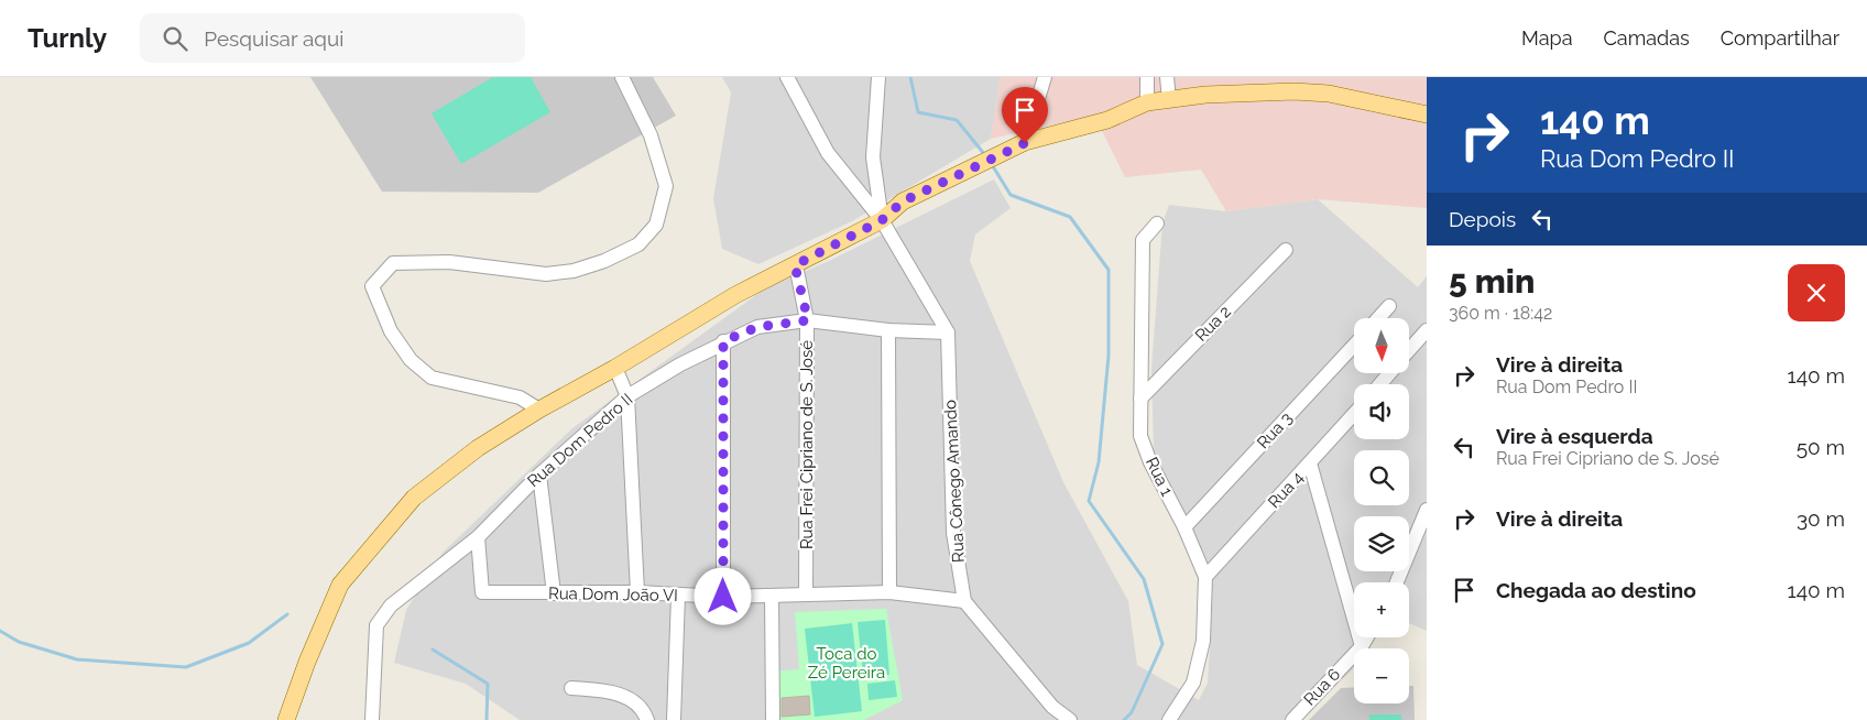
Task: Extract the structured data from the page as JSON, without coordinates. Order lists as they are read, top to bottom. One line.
{"streets":{"street":["Rua 2","Rua 3","Rua Dom Pedro II","Rua Frei Cipriano de S. José","Rua 1","Rua Cônego Amando","Rua 4","Rua Dom João VI","Rua 6"]},"crossings":[["Rua 2","Rua 1"],["Rua 3","Rua 1"],["Rua Dom Pedro II","Rua Frei Cipriano de S. José"],["Rua Dom Pedro II","Rua Cônego Amando"],["Rua Dom Pedro II","Rua Dom João VI"],["Rua Frei Cipriano de S. José","Rua Dom João VI"],["Rua 1","Rua 4"],["Rua Cônego Amando","Rua Dom João VI"]],"parks":["Toca do Zé Pereira"],"north":"bottom","page":{"header":"Turnly","search":"Pesquisar aqui","nav":["Mapa","Camadas","Compartilhar"],"turn":["140 m","Rua Dom Pedro II"],"then":"Depois","heading":["5 min","360 m · 18:42"],"map_buttons":["+","−"],"list":[{"name":"Vire à direita","note":"Rua Dom Pedro II","value":"140 m"},{"name":"Vire à esquerda","note":"Rua Frei Cipriano de S. José","value":"50 m"},{"name":"Vire à direita","value":"30 m"},{"name":"Chegada ao destino","value":"140 m"}]}}
